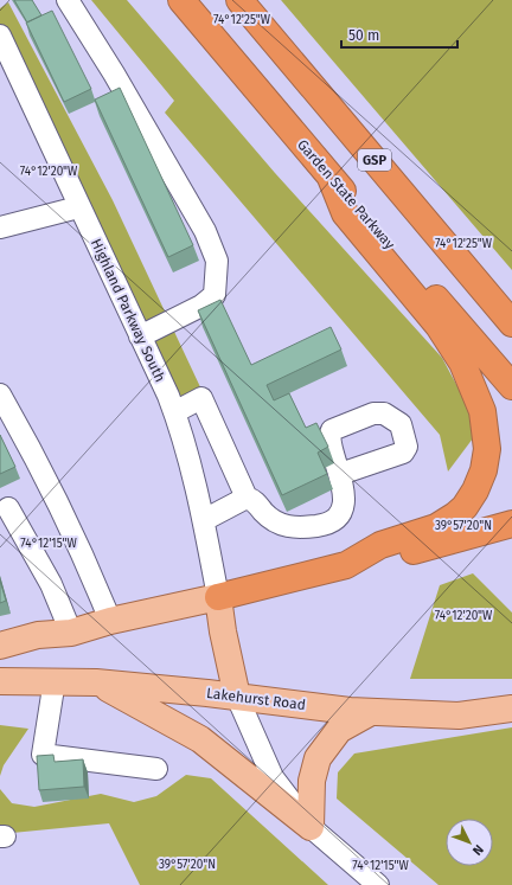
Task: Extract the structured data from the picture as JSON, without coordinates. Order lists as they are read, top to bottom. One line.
{"streets":{"highway":["GSP","Garden State Parkway"],"main road":["Lakehurst Road"],"street":["Highland Parkway South"]},"scale_bar":"50 m","north":"bottom right","coordinates":["74°12'25\"W","74°12'20\"W","39°57'20\"N","74°12'15\"W"]}
